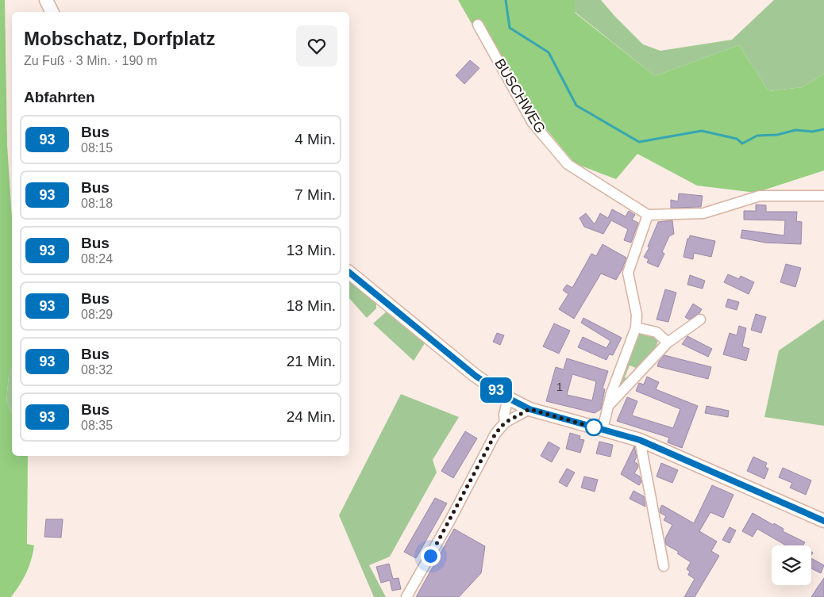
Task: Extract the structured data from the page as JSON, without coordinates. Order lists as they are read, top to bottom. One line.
{"streets":{"street":["BUSCHWEG"]},"lines":["bus line 93"],"house_numbers":["1"],"page":{"on_map":"93","heading":[["Mobschatz, Dorfplatz","Zu Fuß · 3 Min. · 190 m"],"Abfahrten"],"list":[{"mark":"93","name":"Bus","note":"08:15","value":"4 Min."},{"mark":"93","name":"Bus","note":"08:18","value":"7 Min."},{"mark":"93","name":"Bus","note":"08:24","value":"13 Min."},{"mark":"93","name":"Bus","note":"08:29","value":"18 Min."},{"mark":"93","name":"Bus","note":"08:32","value":"21 Min."},{"mark":"93","name":"Bus","note":"08:35","value":"24 Min."}]}}
